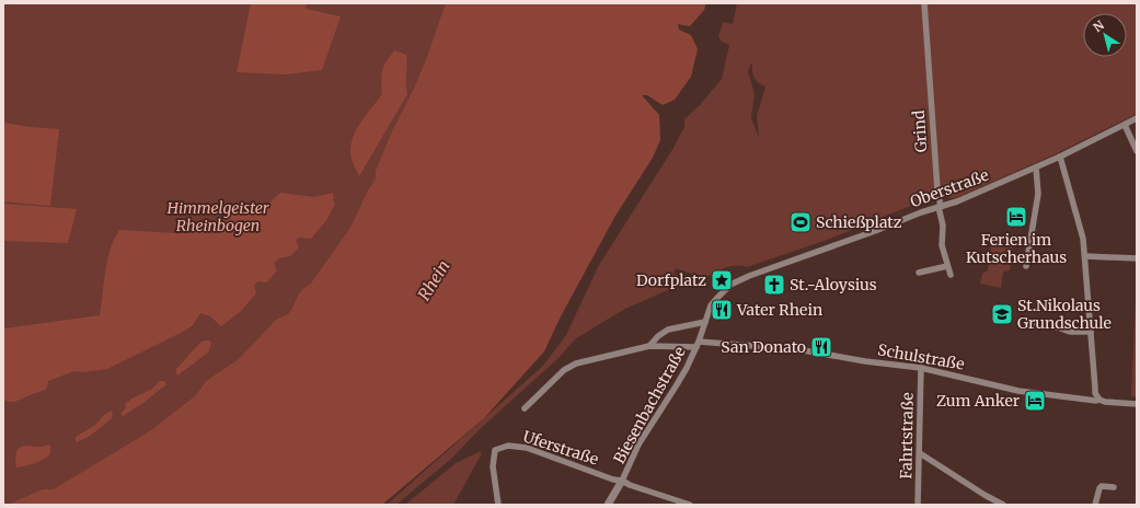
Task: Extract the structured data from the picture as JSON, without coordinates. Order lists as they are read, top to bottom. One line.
{"streets":{"street":["Grind","Oberstraße","Schulstraße","Biesenbachstraße","Fahrtstraße","Uferstraße"]},"crossings":[["Grind","Oberstraße"],["Oberstraße","Schulstraße"],["Oberstraße","Biesenbachstraße"],["Schulstraße","Biesenbachstraße"],["Schulstraße","Fahrtstraße"],["Biesenbachstraße","Uferstraße"]],"water":["Rhein"],"parks":["Himmelgeister Rheinbogen"],"places":{"hotel":["Ferien im Kutscherhaus","Zum Anker"],"sports":["Schießplatz"],"place":["Dorfplatz"],"church":["St.-Aloysius"],"restaurant":["Vater Rhein","San Donato"],"school or university":["St.Nikolaus Grundschule"]},"north":"top left"}
